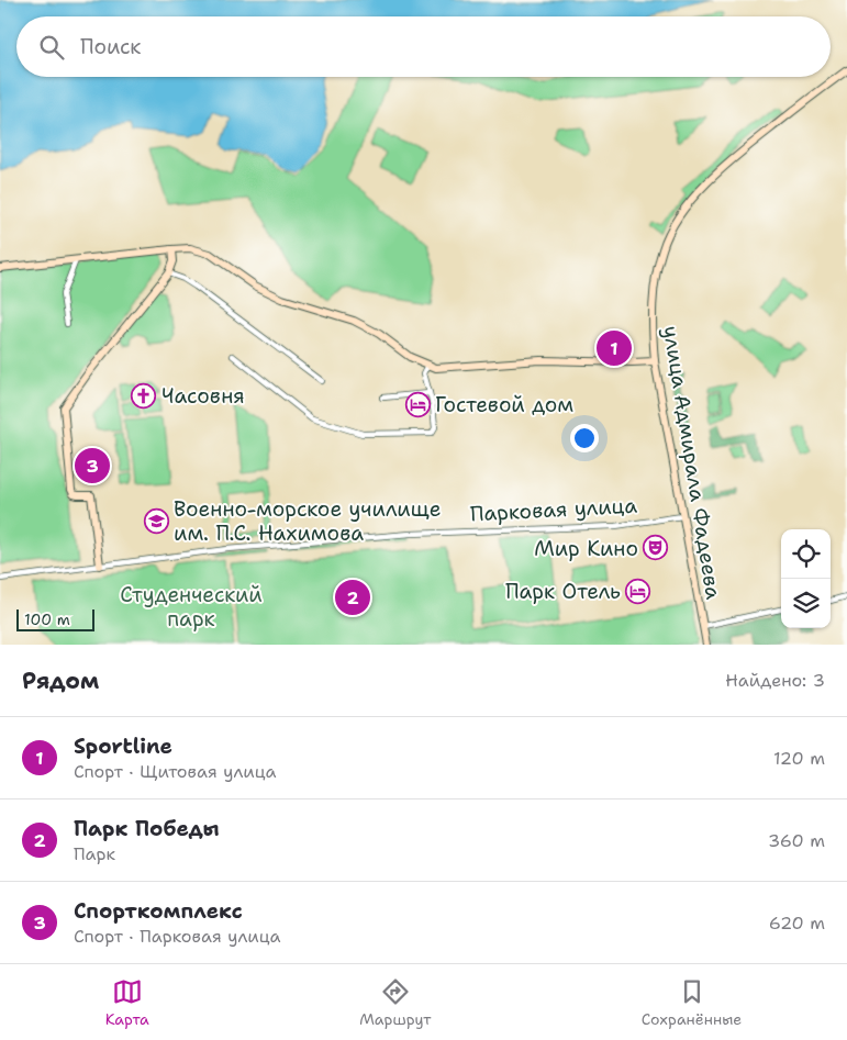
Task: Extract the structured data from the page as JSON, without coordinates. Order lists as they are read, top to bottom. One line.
{"streets":{"street":["улица Адмирала Фадеева","Парковая улица"]},"crossings":[["улица Адмирала Фадеева","Парковая улица"]],"parks":["Студенческий парк"],"places":{"church":["Часовня"],"hotel":["Гостевой дом","Парк Отель"],"school or university":["Военно-морское училище им. П.С. Нахимова"],"theatre":["Мир Кино"]},"scale_bar":"100 m","page":{"search":"Поиск","pins":["1","3","2"],"scale":"100 m","heading":["Рядом","Найдено: 3"],"list":[{"mark":"1","name":"Sportline","note":"Спорт · Щитовая улица","value":"120 m"},{"mark":"2","name":"Парк Победы","note":"Парк","value":"360 m"},{"mark":"3","name":"Спорткомплекс","note":"Спорт · Парковая улица","value":"620 m"}],"nav":["Карта","Маршрут","Сохранённые"]}}
